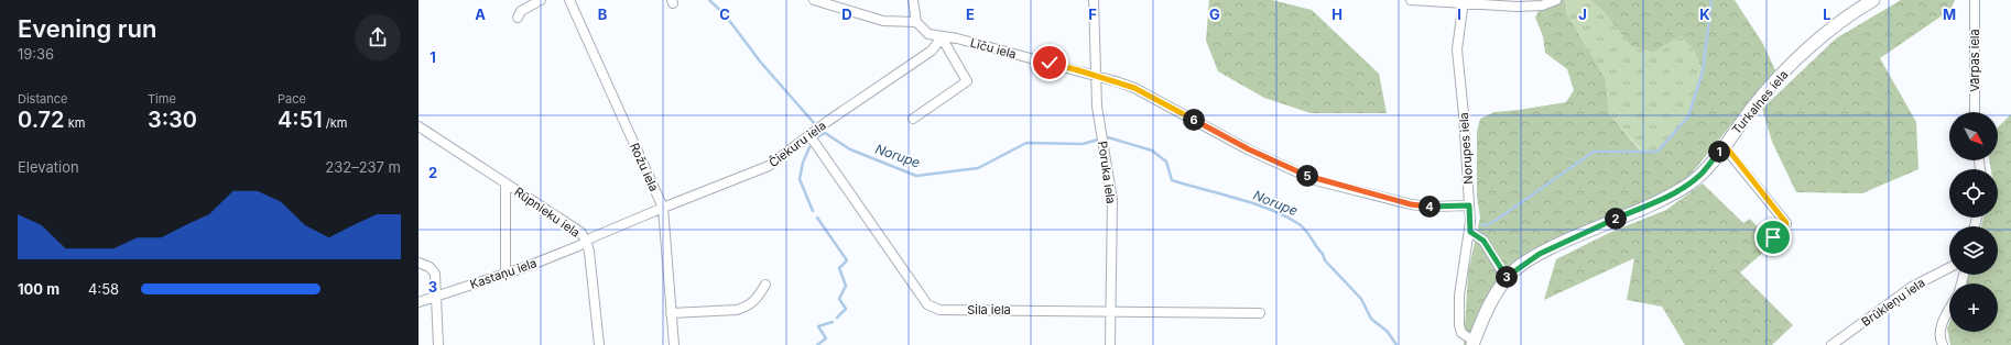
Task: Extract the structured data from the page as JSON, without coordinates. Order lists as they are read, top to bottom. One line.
{"streets":{"main road":["Turkalnes iela"],"street":["Līču iela","Vārpas iela","Čiekuru iela","Norupes iela","Rožu iela","Poruka iela","Rūpnieku iela","Kastaņu iela","Brūkleņu iela","Sila iela"]},"crossings":[["Līču iela","Čiekuru iela"],["Līču iela","Norupes iela"],["Līču iela","Poruka iela"],["Turkalnes iela","Norupes iela"],["Čiekuru iela","Rožu iela"],["Čiekuru iela","Rūpnieku iela"],["Čiekuru iela","Kastaņu iela"],["Čiekuru iela","Sila iela"],["Poruka iela","Sila iela"],["Rūpnieku iela","Kastaņu iela"]],"water":["Norupe"],"north":"bottom right","page":{"heading":["Evening run","19:36"],"stats":[["Distance","0.72 km"],["Time","3:30"],["Pace","4:51 /km"]],"pins":["6","1","5","4","2","3"],"map_buttons":"+","chart":["Elevation","232–237 m"],"list":[{"name":"100 m","note":"4:58"}]},"grid":{"columns":["A","B","C","D","E","F","G","H","I","J","K","L","M"],"rows":["1","2","3"]}}
